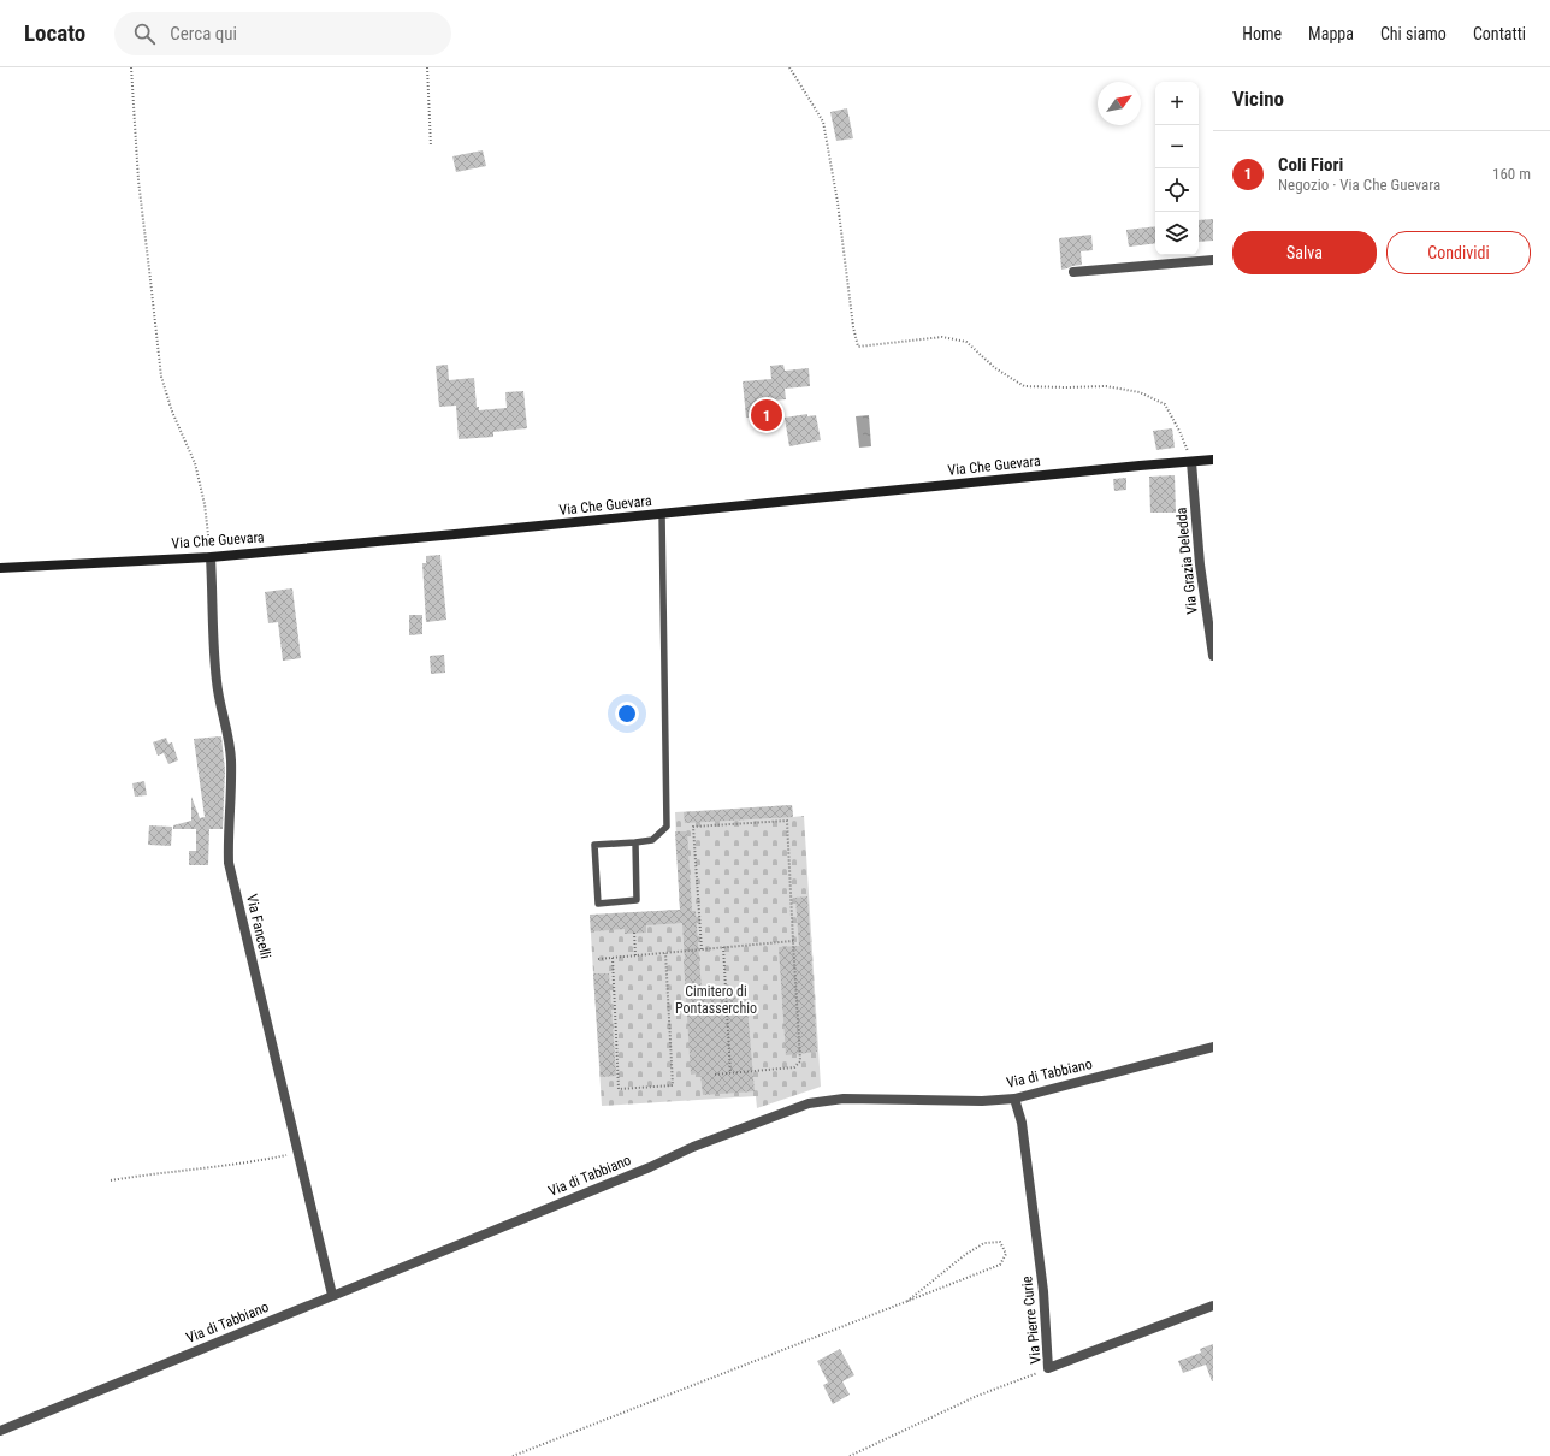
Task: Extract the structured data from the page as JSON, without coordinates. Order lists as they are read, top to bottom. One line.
{"streets":{"main road":["Via Che Guevara"],"street":["Via Grazia Deledda","Via Fancelli","Via di Tabbiano","Via Pierre Curie"]},"crossings":[["Via Che Guevara","Via Grazia Deledda"],["Via Che Guevara","Via Fancelli"],["Via Fancelli","Via di Tabbiano"],["Via di Tabbiano","Via Pierre Curie"]],"parks":["Cimitero di Pontasserchio"],"north":"top right","page":{"header":"Locato","search":"Cerca qui","nav":["Home","Mappa","Chi siamo","Contatti"],"heading":"Vicino","map_buttons":["+","−"],"list":[{"mark":"1","name":"Coli Fiori","note":"Negozio · Via Che Guevara","value":"160 m"}],"buttons":["Salva","Condividi"],"pins":"1"}}
